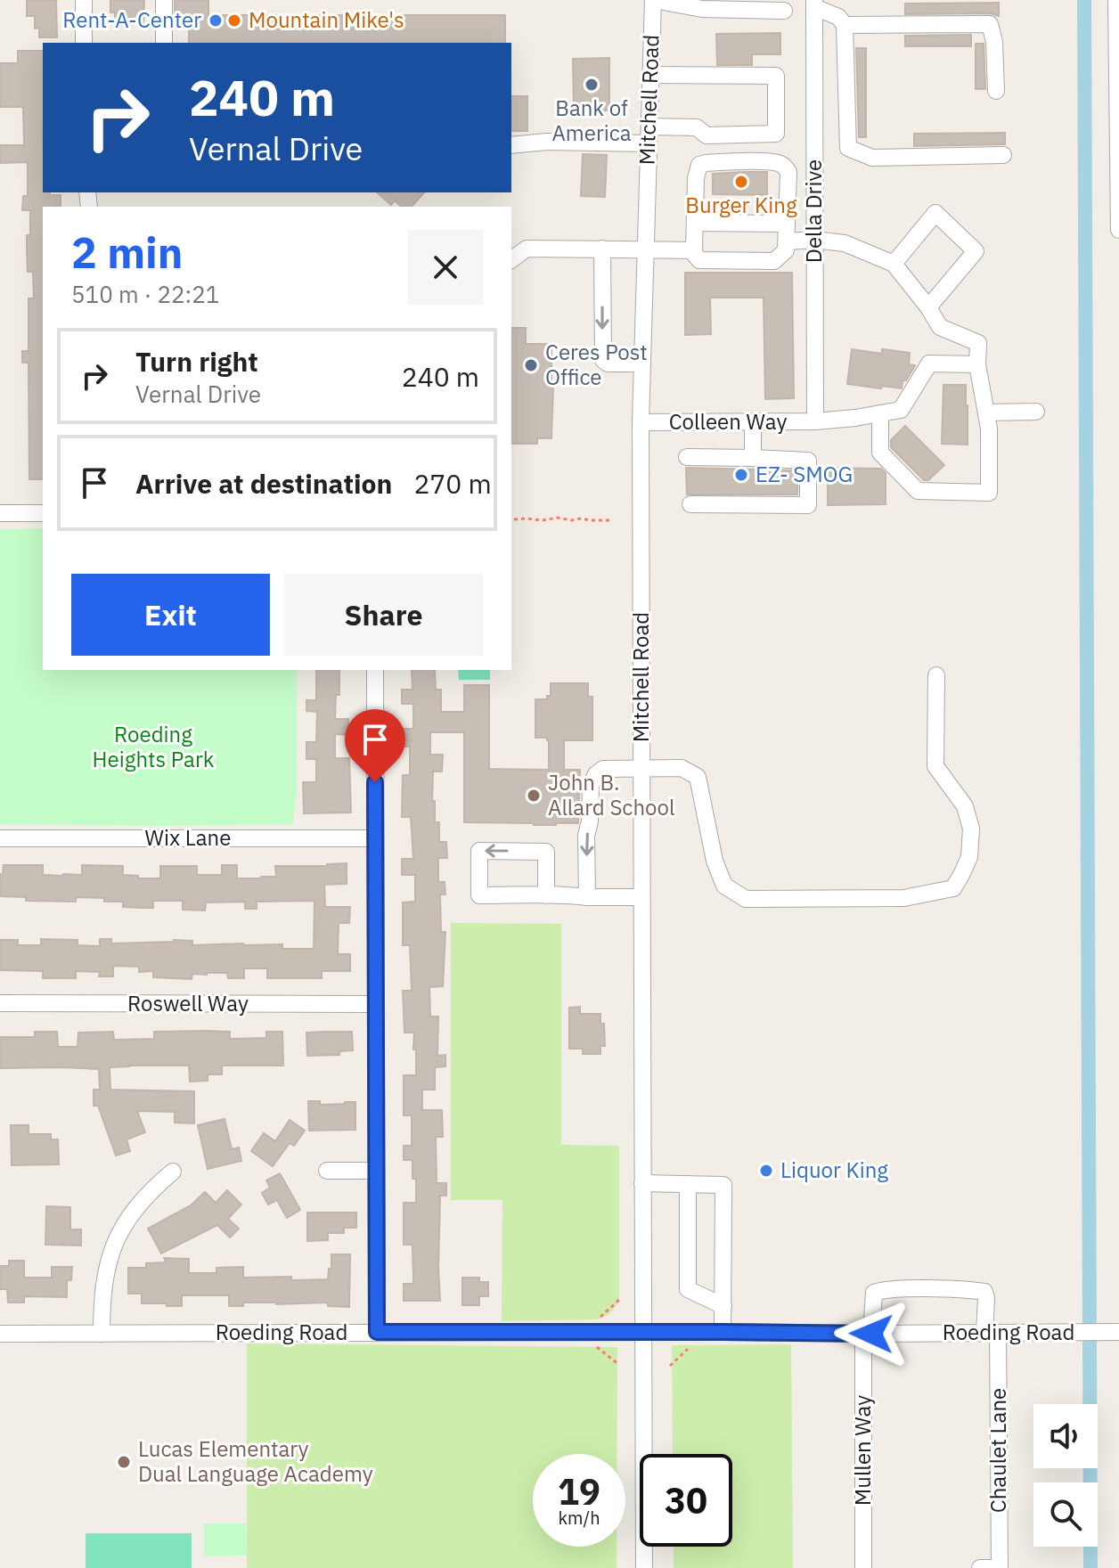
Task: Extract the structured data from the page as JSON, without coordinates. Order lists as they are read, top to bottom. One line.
{"streets":{"street":["Mitchell Road","Della Drive","Colleen Way","Wix Lane","Roswell Way","Roeding Road","Mullen Way","Chaulet Lane"]},"crossings":[["Mitchell Road","Colleen Way"],["Mitchell Road","Roeding Road"],["Della Drive","Colleen Way"],["Roeding Road","Mullen Way"],["Roeding Road","Chaulet Lane"],["Mullen Way","Chaulet Lane"]],"parks":["Roeding Heights Park"],"places":["Rent-A-Center","Mountain Mike's","Bank of America","Burger King","Ceres Post Office","EZ- SMOG","John B. Allard School","Liquor King","Lucas Elementary Dual Language Academy"],"page":{"turn":["240 m","Vernal Drive"],"heading":["2 min","510 m · 22:21"],"list":[{"name":"Turn right","note":"Vernal Drive","value":"240 m"},{"name":"Arrive at destination","value":"270 m"}],"buttons":["Exit","Share"],"speed":"19 km/h","limit":"30"}}
